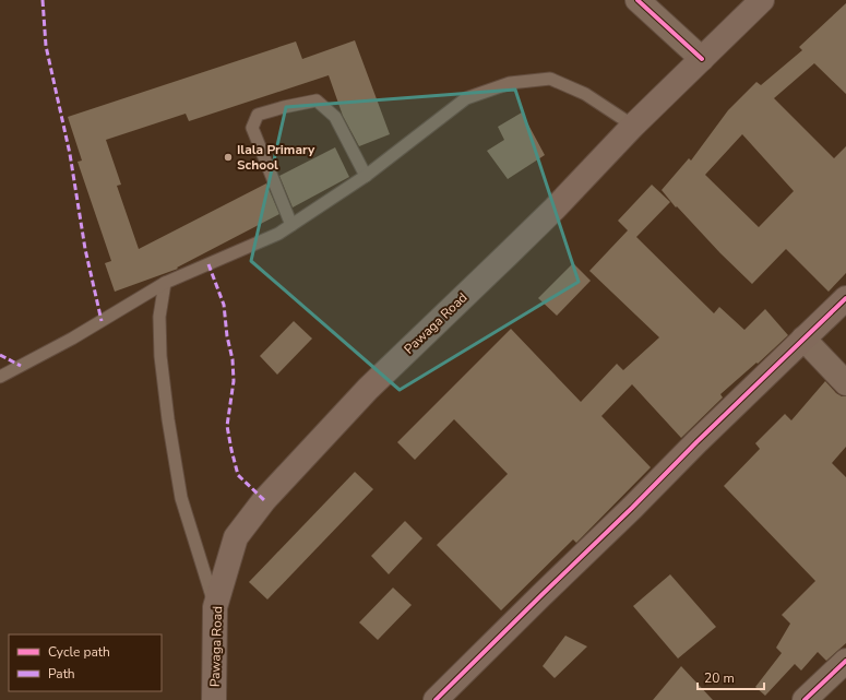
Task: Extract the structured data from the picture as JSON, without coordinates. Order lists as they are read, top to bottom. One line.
{"streets":{"main road":["Pawaga Road"]},"places":["Ilala Primary School"],"legend":["Cycle path","Path"],"scale_bar":"20 m"}
